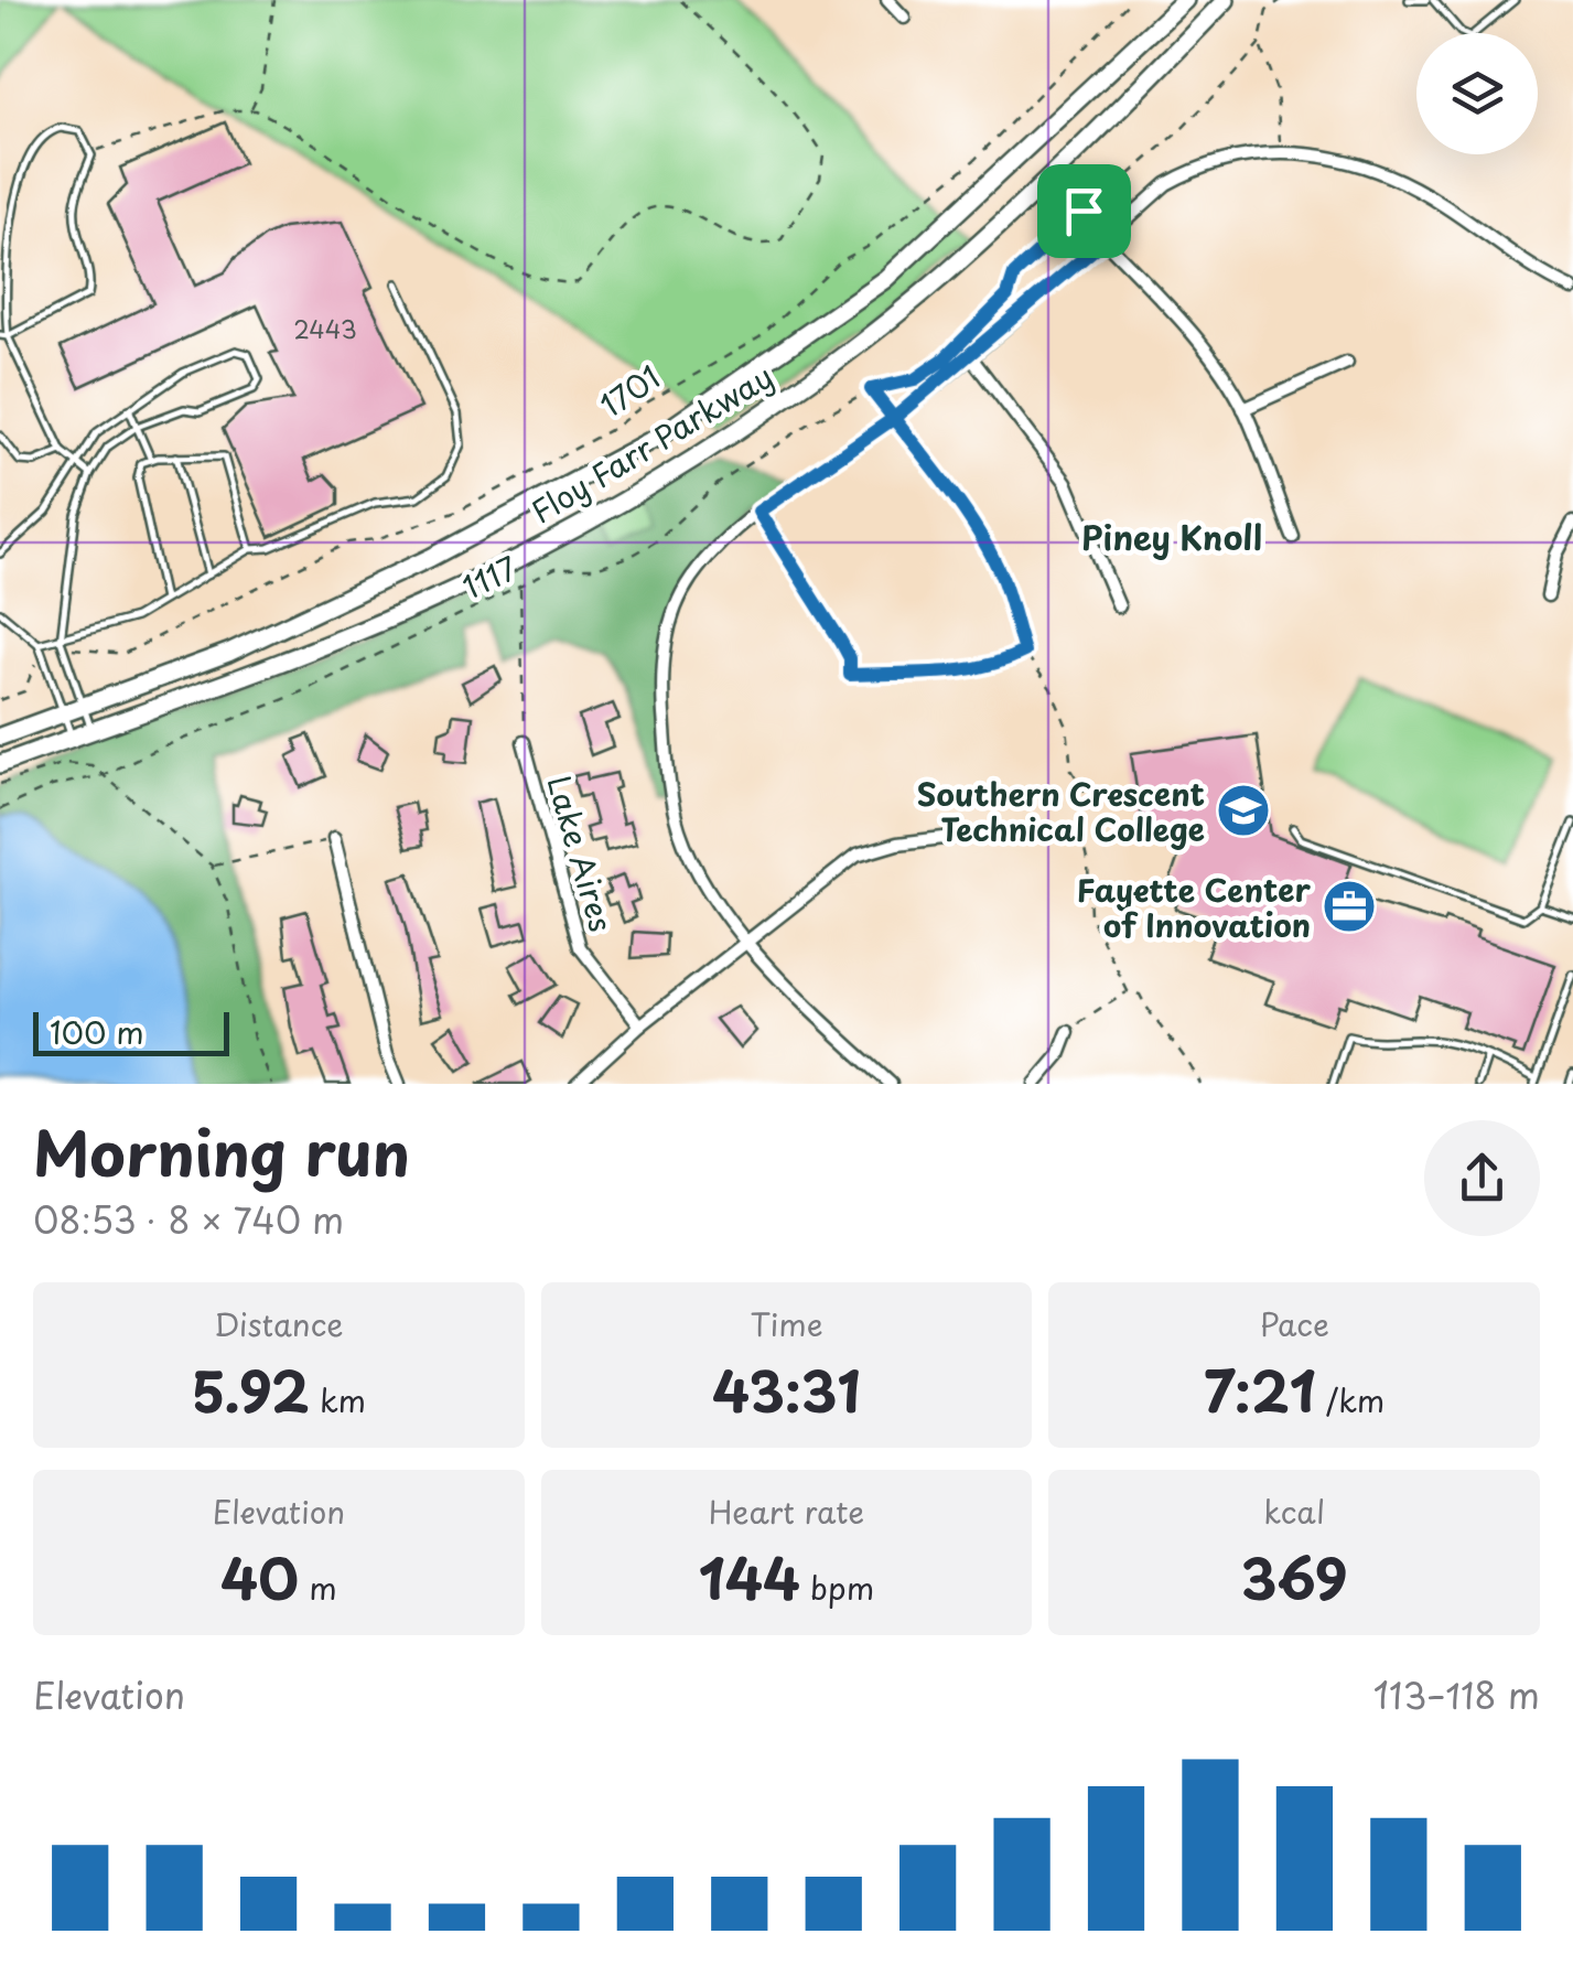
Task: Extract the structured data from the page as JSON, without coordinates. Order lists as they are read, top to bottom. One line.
{"streets":{"main road":["Floy Farr Parkway"],"street":["Lake Aires"],"path":["1701","1117"]},"districts":["Piney Knoll"],"places":{"school or university":["Southern Crescent Technical College"],"office":["Fayette Center of Innovation"]},"house_numbers":["2443"],"scale_bar":"100 m","page":{"scale":"100 m","heading":["Morning run","08:53 · 8 × 740 m"],"stats":[["Distance","5.92 km"],["Time","43:31"],["Pace","7:21 /km"],["Elevation","40 m"],["Heart rate","144 bpm"],["kcal","369"]],"chart":["Elevation","113–118 m"]}}
